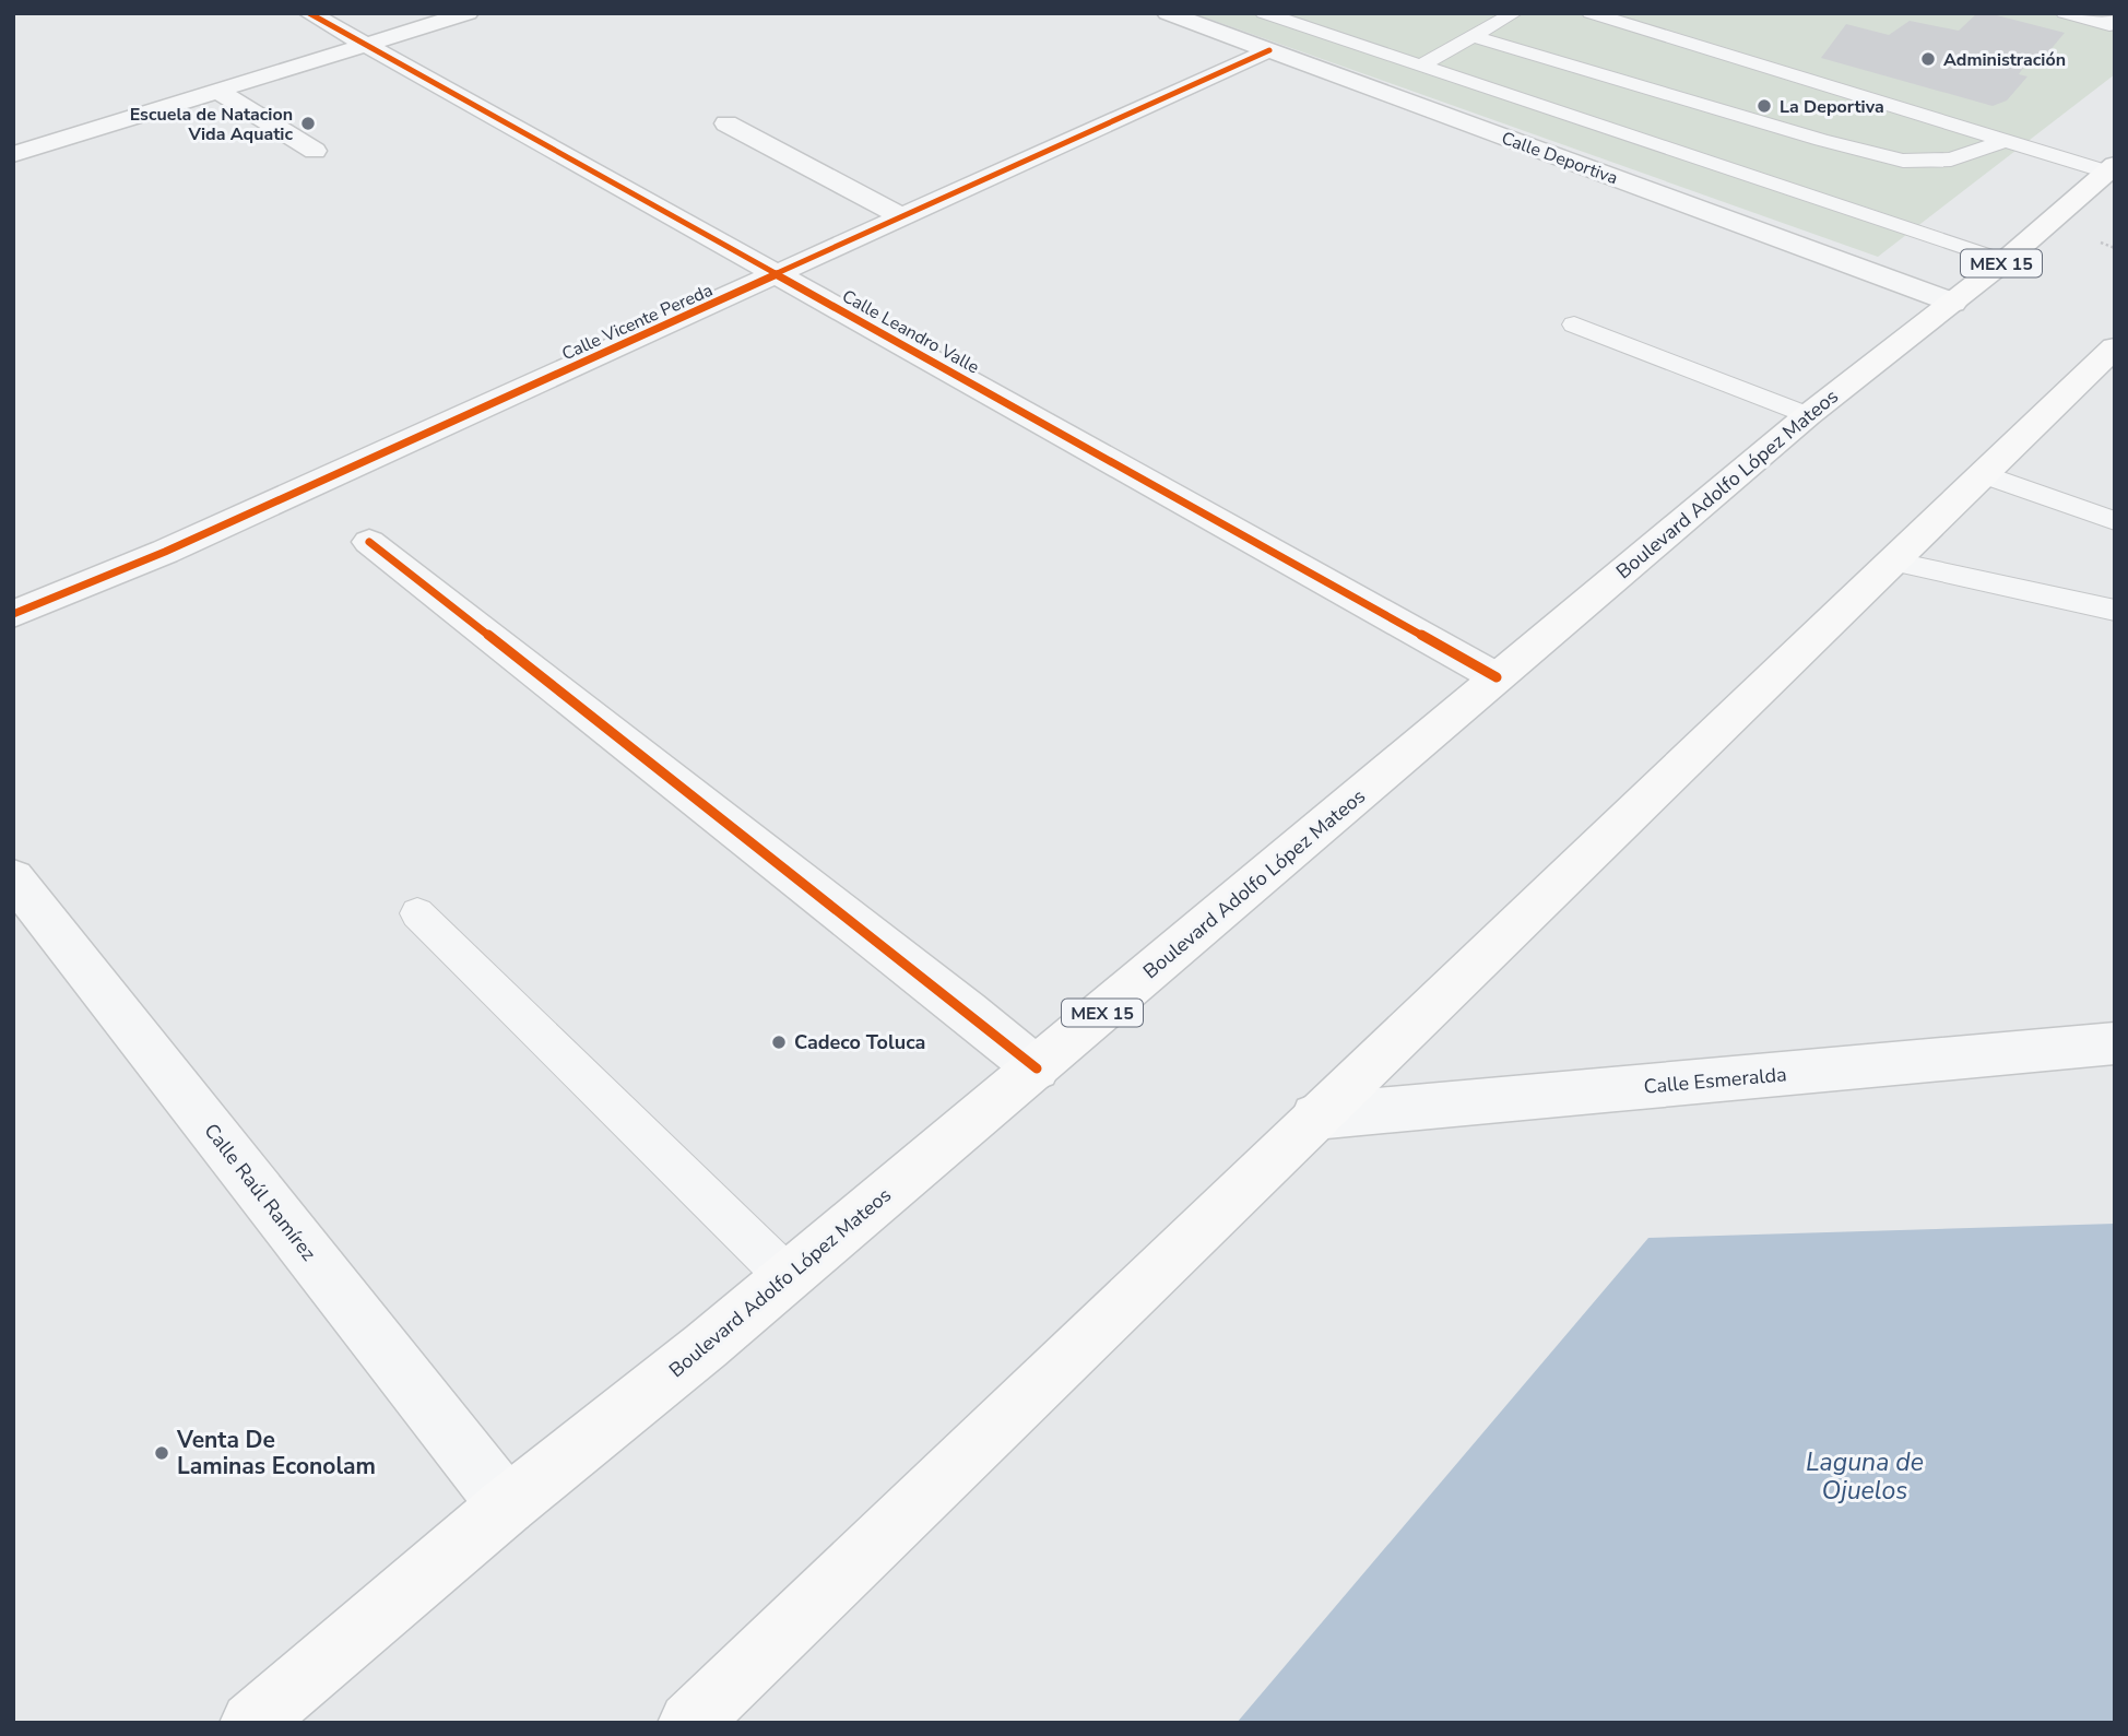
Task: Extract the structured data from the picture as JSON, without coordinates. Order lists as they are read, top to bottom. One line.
{"streets":{"main road":["MEX 15","Boulevard Adolfo López Mateos"],"street":["Calle Deportiva","Calle Vicente Pereda","Calle Leandro Valle","Calle Esmeralda","Calle Raúl Ramírez"]},"crossings":[["Calle Deportiva","Calle Vicente Pereda"],["Calle Deportiva","Boulevard Adolfo López Mateos"],["Calle Vicente Pereda","Calle Leandro Valle"],["Calle Leandro Valle","Boulevard Adolfo López Mateos"],["Boulevard Adolfo López Mateos","Calle Raúl Ramírez"]],"water":["Laguna de Ojuelos"],"places":["Administración","La Deportiva","Escuela de Natacion Vida Aquatic","Cadeco Toluca","Venta De Laminas Econolam"]}
